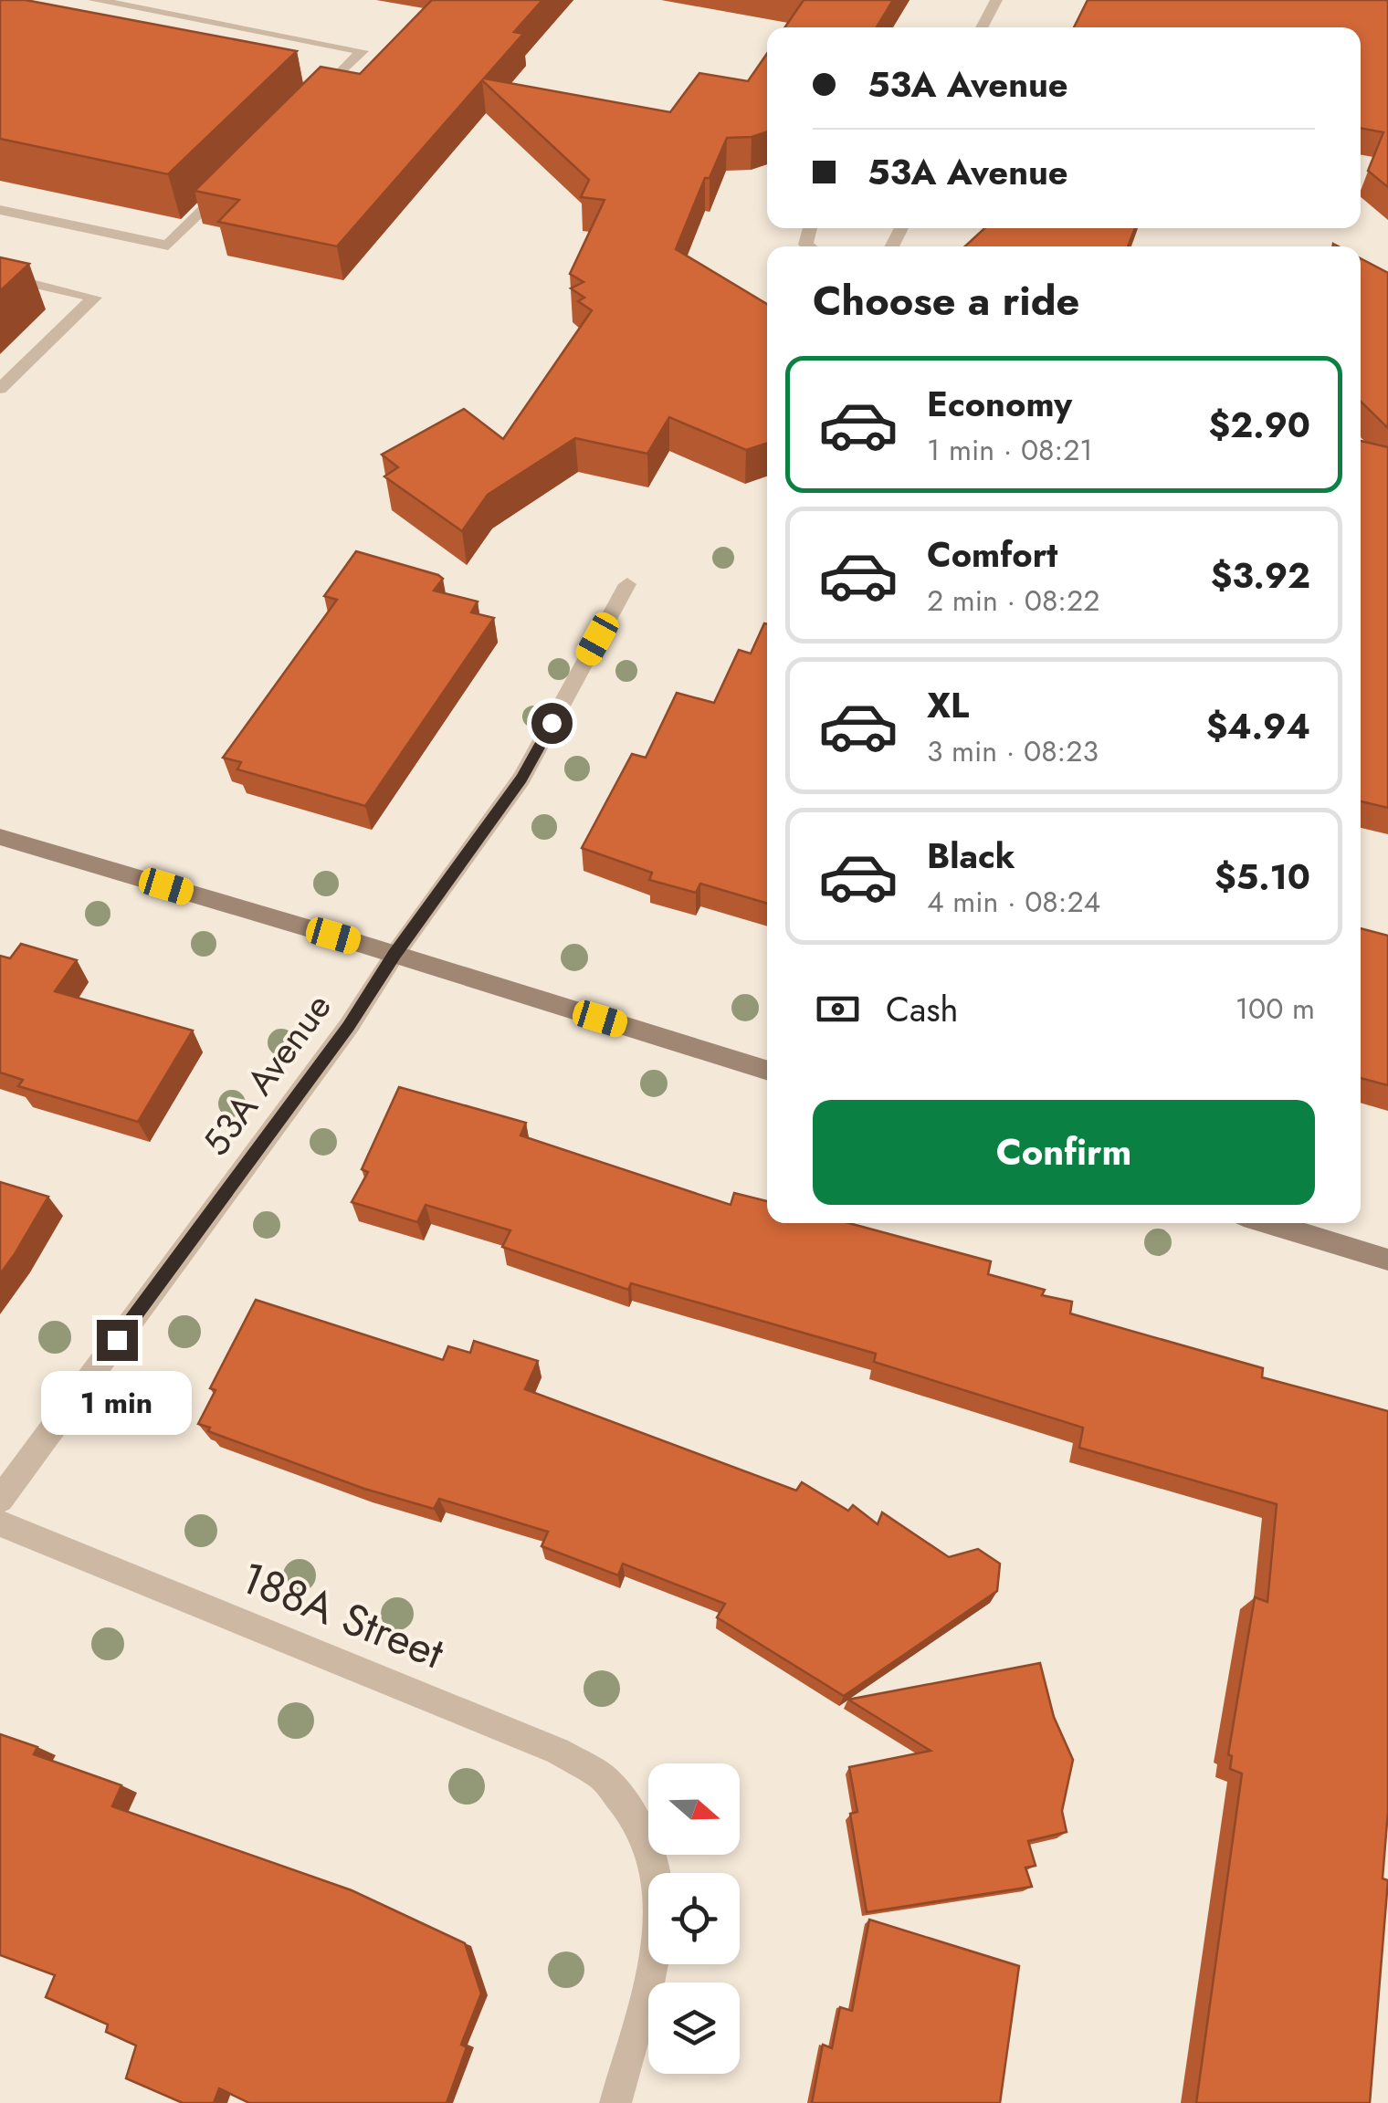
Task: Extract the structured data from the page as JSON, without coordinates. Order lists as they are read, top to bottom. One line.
{"streets":{"street":["53A Avenue","188A Street"]},"north":"right","page":{"banner":["53A Avenue","53A Avenue"],"heading":"Choose a ride","list":[{"name":"Economy","note":"1 min · 08:21","value":"$2.90"},{"name":"Comfort","note":"2 min · 08:22","value":"$3.92"},{"name":"XL","note":"3 min · 08:23","value":"$4.94"},{"name":"Black","note":"4 min · 08:24","value":"$5.10"}],"pay":["Cash","100 m"],"buttons":"Confirm","bubble":"1 min"}}
